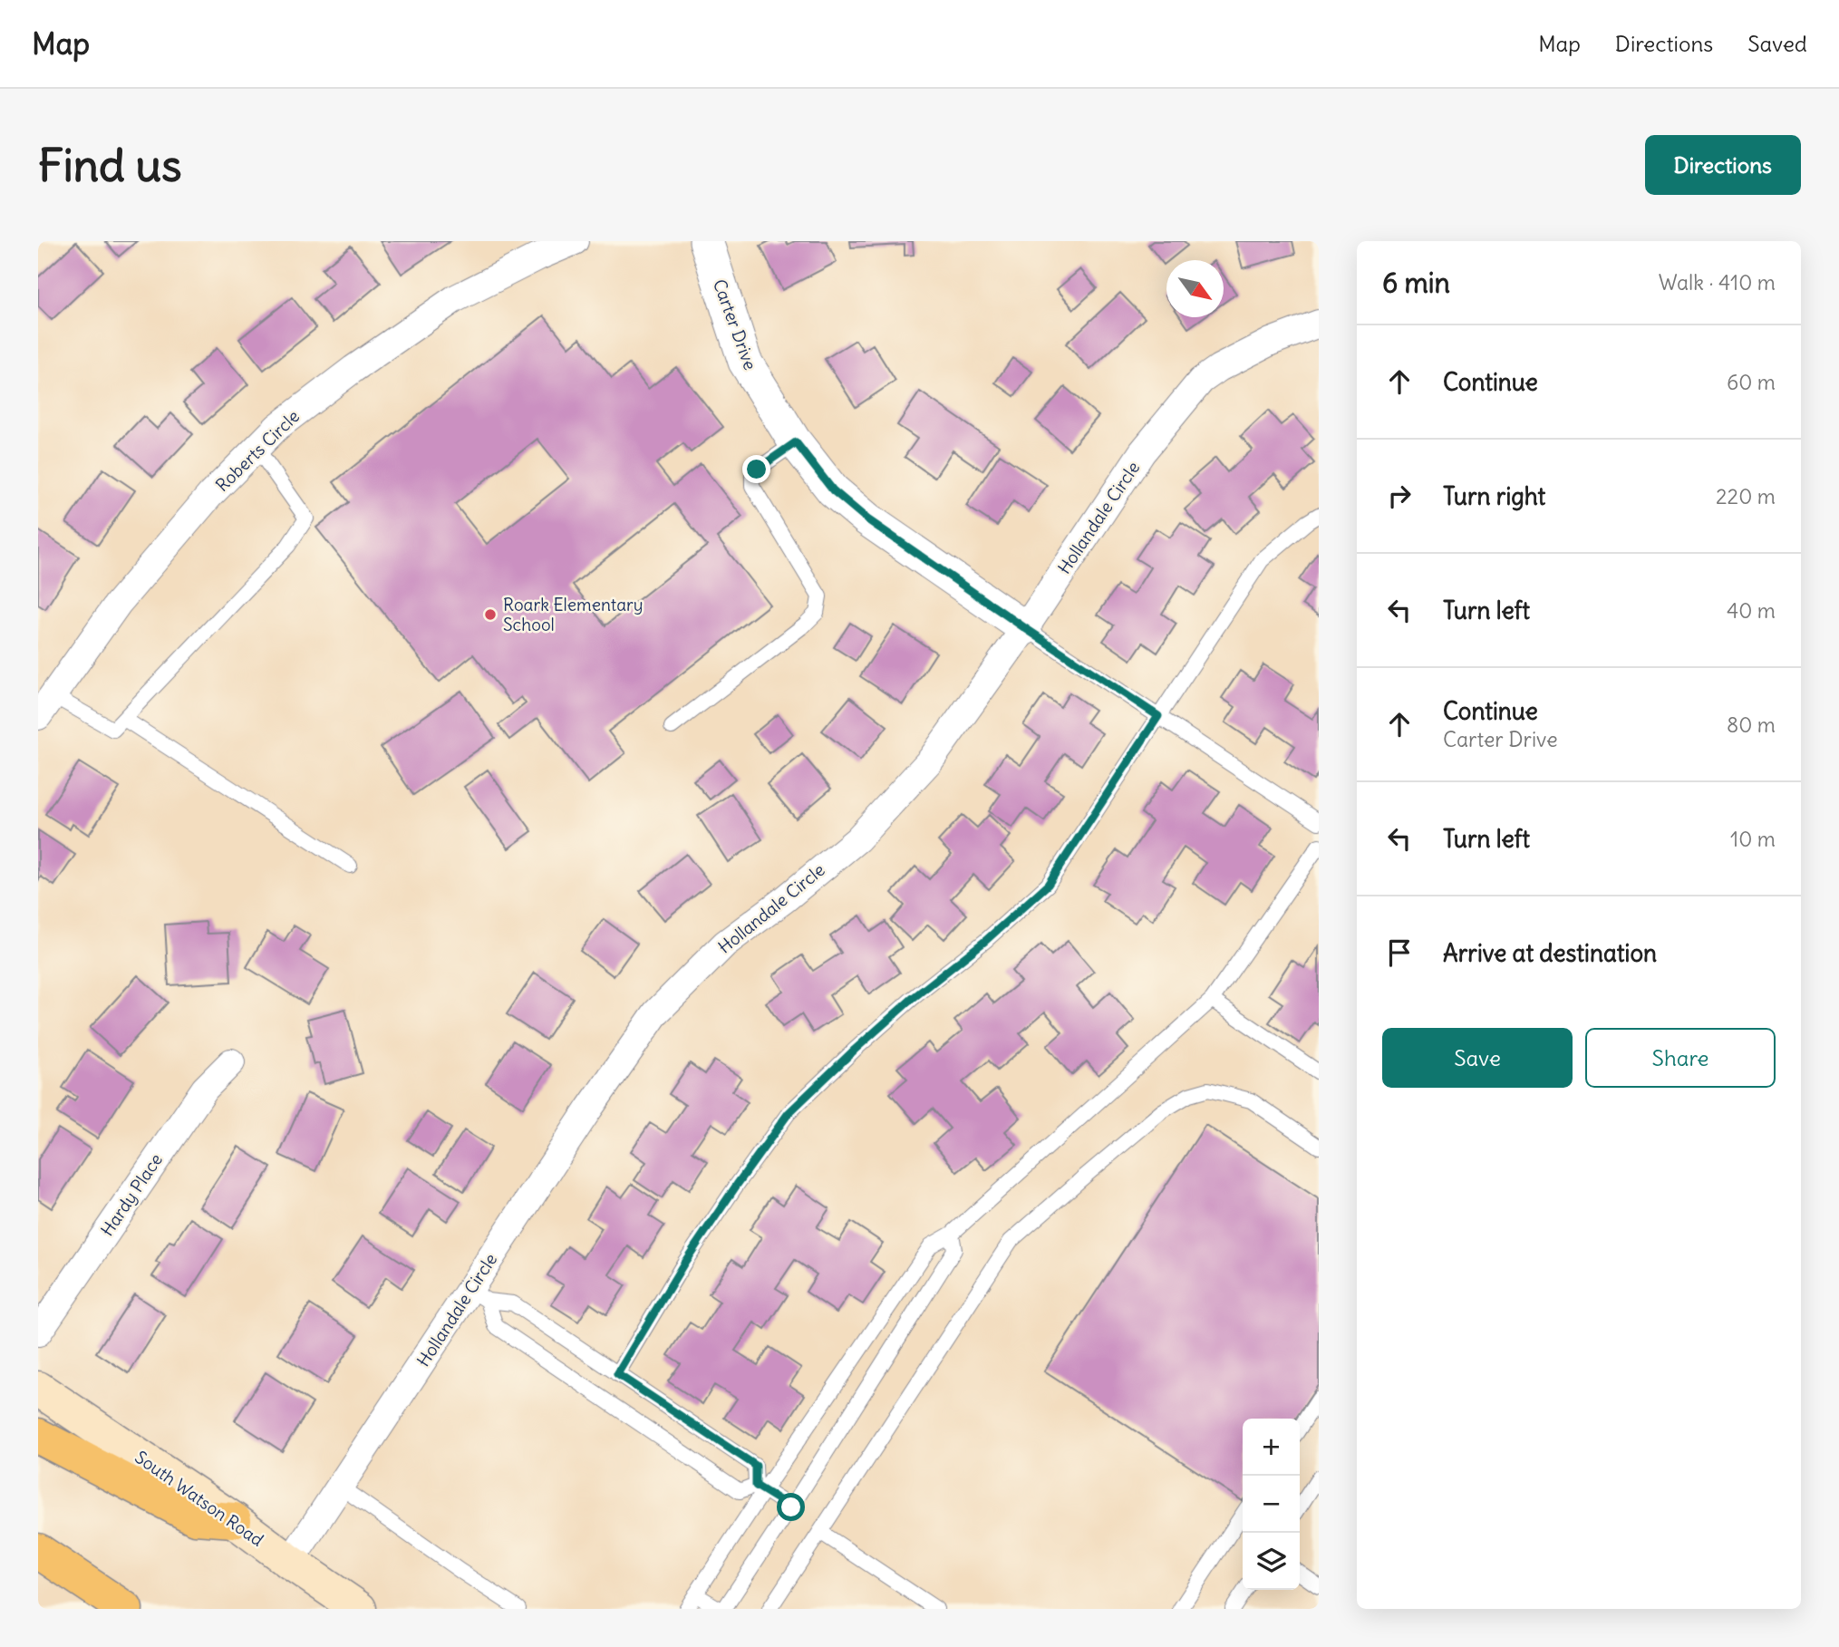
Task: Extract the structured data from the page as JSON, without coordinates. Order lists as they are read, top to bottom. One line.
{"streets":{"main road":["South Watson Road"],"street":["Carter Drive","Roberts Circle","Hollandale Circle","Hardy Place"]},"crossings":[["Carter Drive","Hollandale Circle"],["Hollandale Circle","South Watson Road"]],"places":["Roark Elementary School"],"north":"bottom right","page":{"header":"Map","nav":["Map","Directions","Saved"],"buttons":["Directions",["Save","Share"]],"title":"Find us","heading":["6 min","Walk · 410 m"],"list":[["Continue","60 m"],["Turn right","220 m"],["Turn left","40 m"],["Continue","Carter Drive","80 m"],["Turn left","10 m"],"Arrive at destination"],"map_buttons":["+","−"]}}
